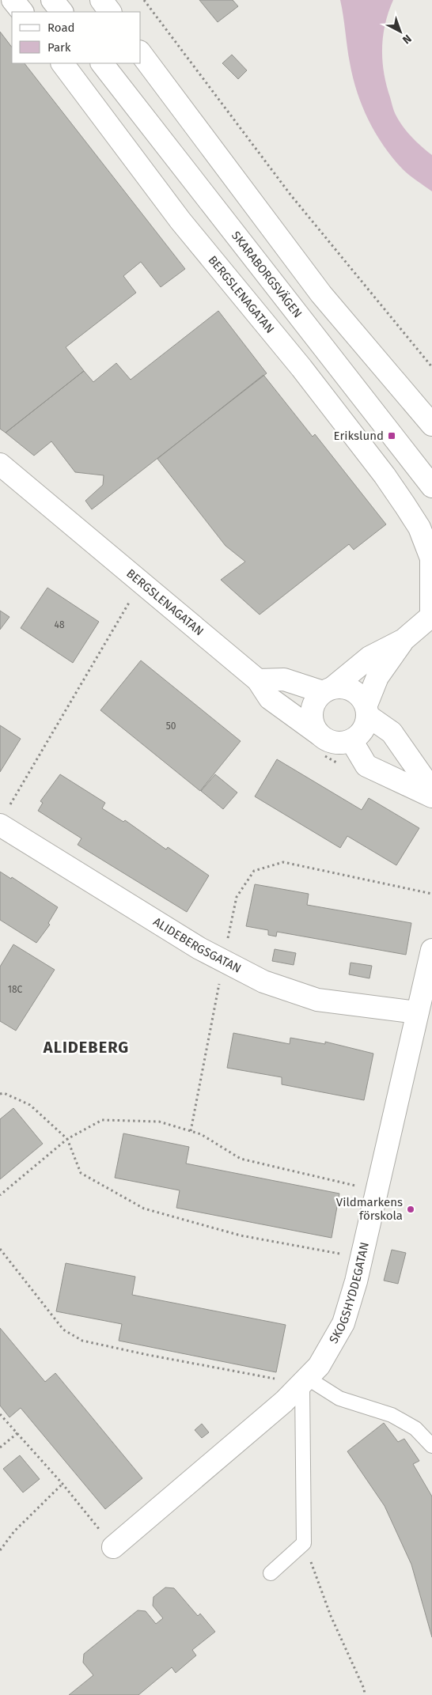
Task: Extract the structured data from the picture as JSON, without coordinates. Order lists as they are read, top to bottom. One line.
{"streets":{"street":["SKARABORGSVÄGEN","BERGSLENAGATAN","ALIDEBERGSGATAN","SKOGSHYDDEGATAN"]},"crossings":[["ALIDEBERGSGATAN","SKOGSHYDDEGATAN"]],"districts":["ALIDEBERG"],"places":{"transit":["Erikslund"],"other":["Vildmarkens förskola"]},"house_numbers":["48","50","18C"],"legend":["Road","Park"],"north":"bottom right"}
